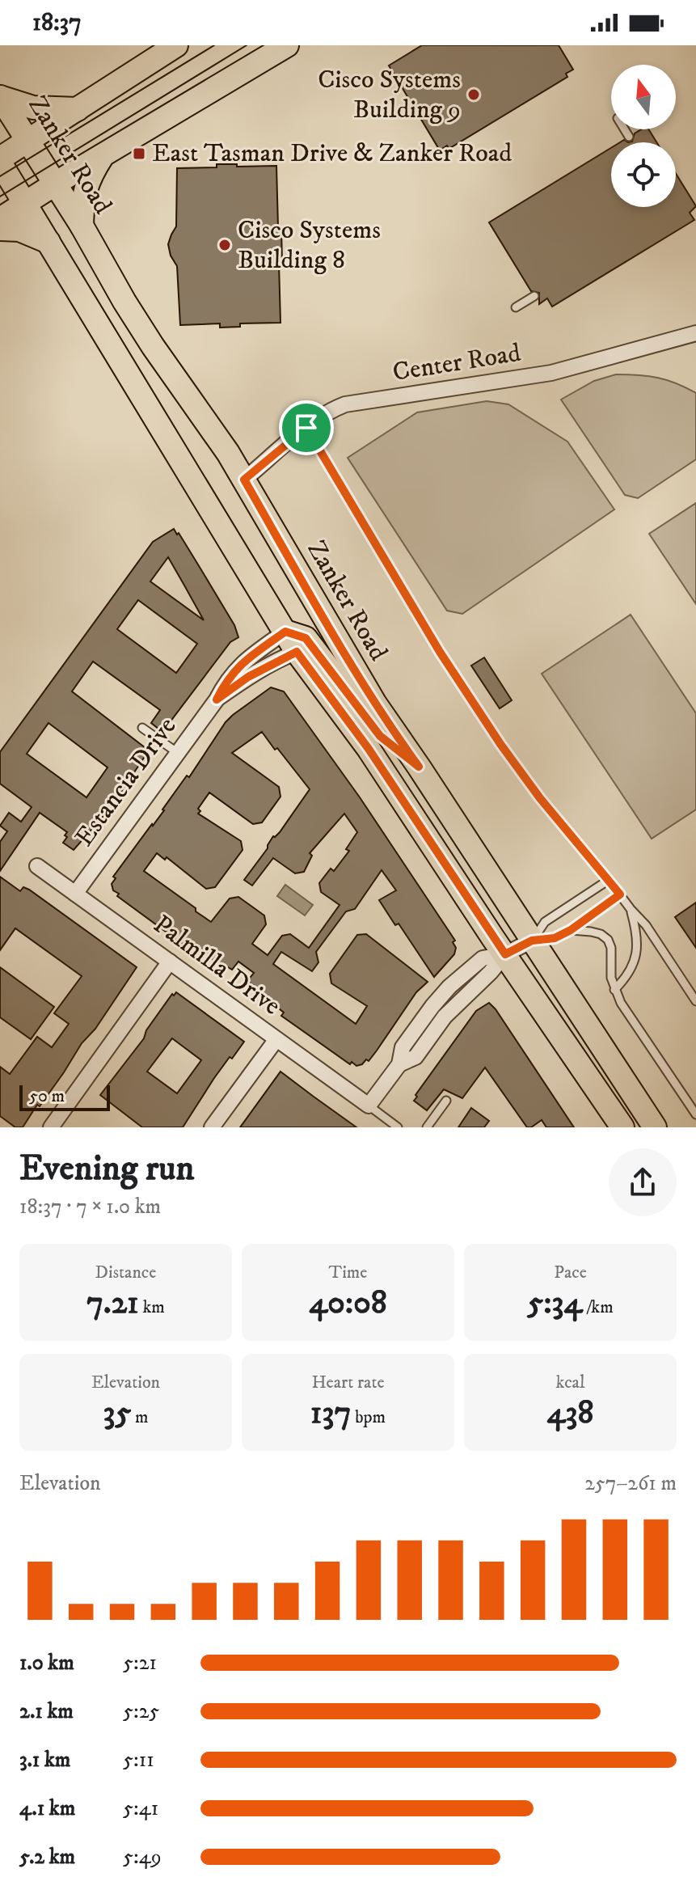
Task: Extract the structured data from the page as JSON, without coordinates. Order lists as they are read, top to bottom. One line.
{"streets":{"main road":["Zanker Road"],"street":["Center Road","Estancia Drive","Palmilla Drive"]},"crossings":[["Zanker Road","Center Road"],["Estancia Drive","Palmilla Drive"]],"places":{"other":["Cisco Systems Building 9","Cisco Systems Building 8"],"transit":["East Tasman Drive & Zanker Road"]},"scale_bar":"50 m","north":"top","page":{"status":"18:37","scale":"50 m","heading":["Evening run","18:37 · 7 × 1.0 km"],"stats":[["Distance","7.21 km"],["Time","40:08"],["Pace","5:34 /km"],["Elevation","35 m"],["Heart rate","137 bpm"],["kcal","438"]],"chart":["Elevation","257–261 m"],"list":[{"name":"1.0 km","note":"5:21"},{"name":"2.1 km","note":"5:25"},{"name":"3.1 km","note":"5:11"},{"name":"4.1 km","note":"5:41"},{"name":"5.2 km","note":"5:49"}]}}
